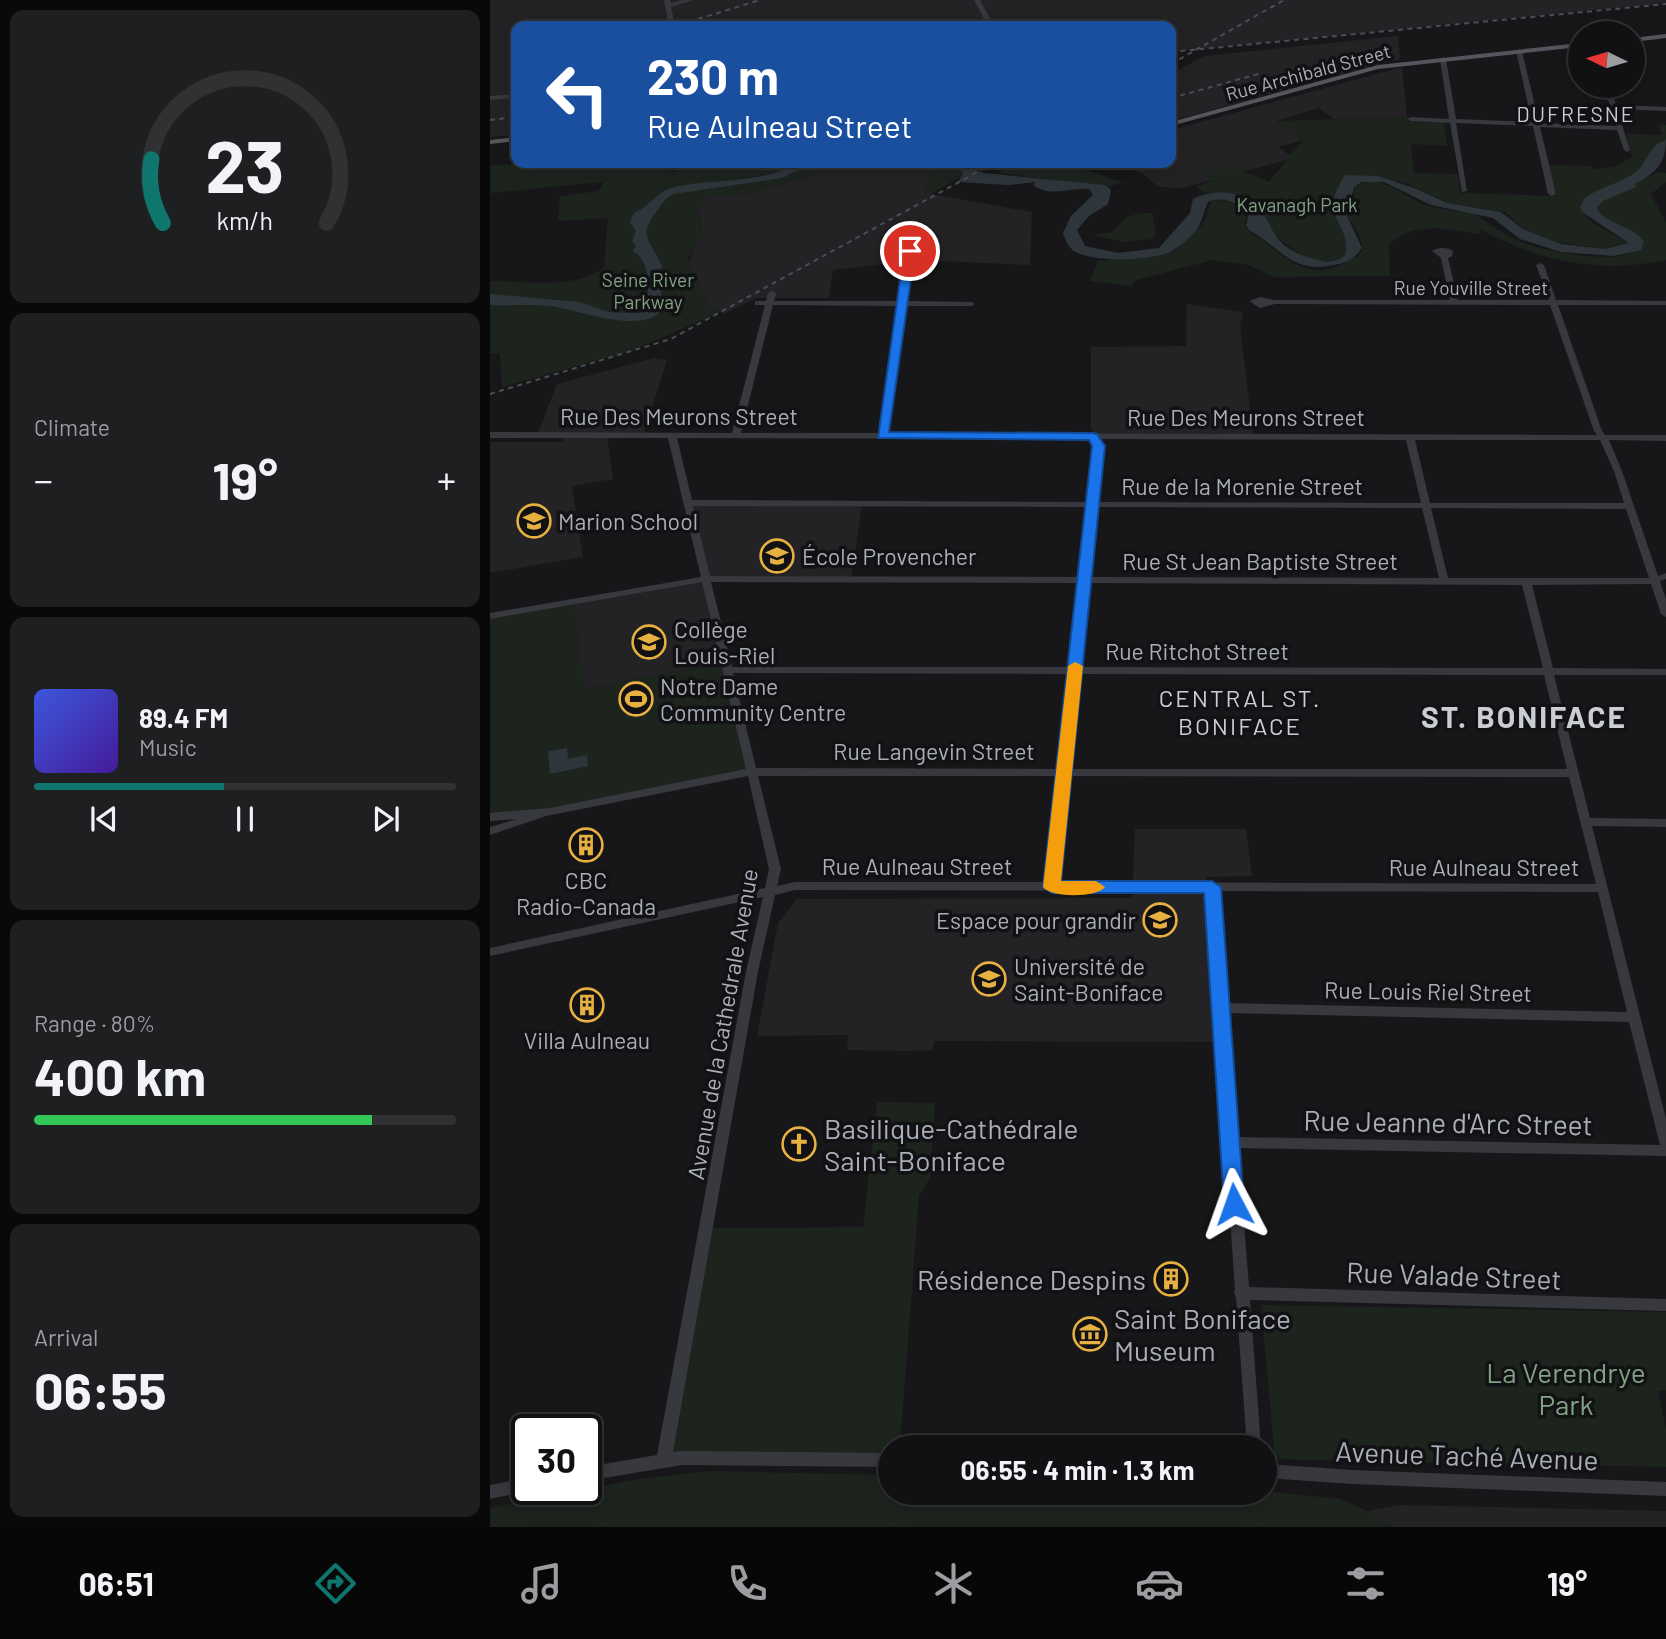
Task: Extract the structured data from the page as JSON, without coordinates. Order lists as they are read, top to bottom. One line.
{"streets":{"main road":["Rue Archibald Street"],"street":["Rue Youville Street","Rue Des Meurons Street","Rue de la Morenie Street","Rue St Jean Baptiste Street","Rue Ritchot Street","Rue Langevin Street","Rue Aulneau Street","Rue Louis Riel Street","Avenue de la Cathedrale Avenue","Rue Jeanne d'Arc Street","Rue Valade Street","Avenue Taché Avenue"]},"crossings":[["Rue Des Meurons Street","Avenue de la Cathedrale Avenue"],["Rue de la Morenie Street","Avenue de la Cathedrale Avenue"],["Rue St Jean Baptiste Street","Avenue de la Cathedrale Avenue"],["Rue Ritchot Street","Avenue de la Cathedrale Avenue"],["Rue Langevin Street","Avenue de la Cathedrale Avenue"],["Rue Aulneau Street","Avenue de la Cathedrale Avenue"]],"districts":["DUFRESNE","CENTRAL ST. BONIFACE","ST. BONIFACE"],"parks":["Kavanagh Park","Seine River Parkway","La Verendrye Park"],"places":{"school or university":["Marion School","École Provencher","Collège Louis-Riel","Espace pour grandir","Université de Saint-Boniface"],"sports":["Notre Dame Community Centre"],"building":["CBC Radio-Canada","Villa Aulneau","Résidence Despins"],"church":["Basilique-Cathédrale Saint-Boniface"],"museum":["Saint Boniface Museum"]},"north":"left","page":{"turn":["230 m","Rue Aulneau Street"],"tile":["Climate",["Range · 80%","400 km"],["Arrival","06:55"]],"heat":["−","19°","+"],"song":["89.4 FM","Music"],"limit":"30","trip":"06:55 · 4 min · 1.3 km","tabs":["06:51","19°"],"gauge":["23","km/h"]}}
